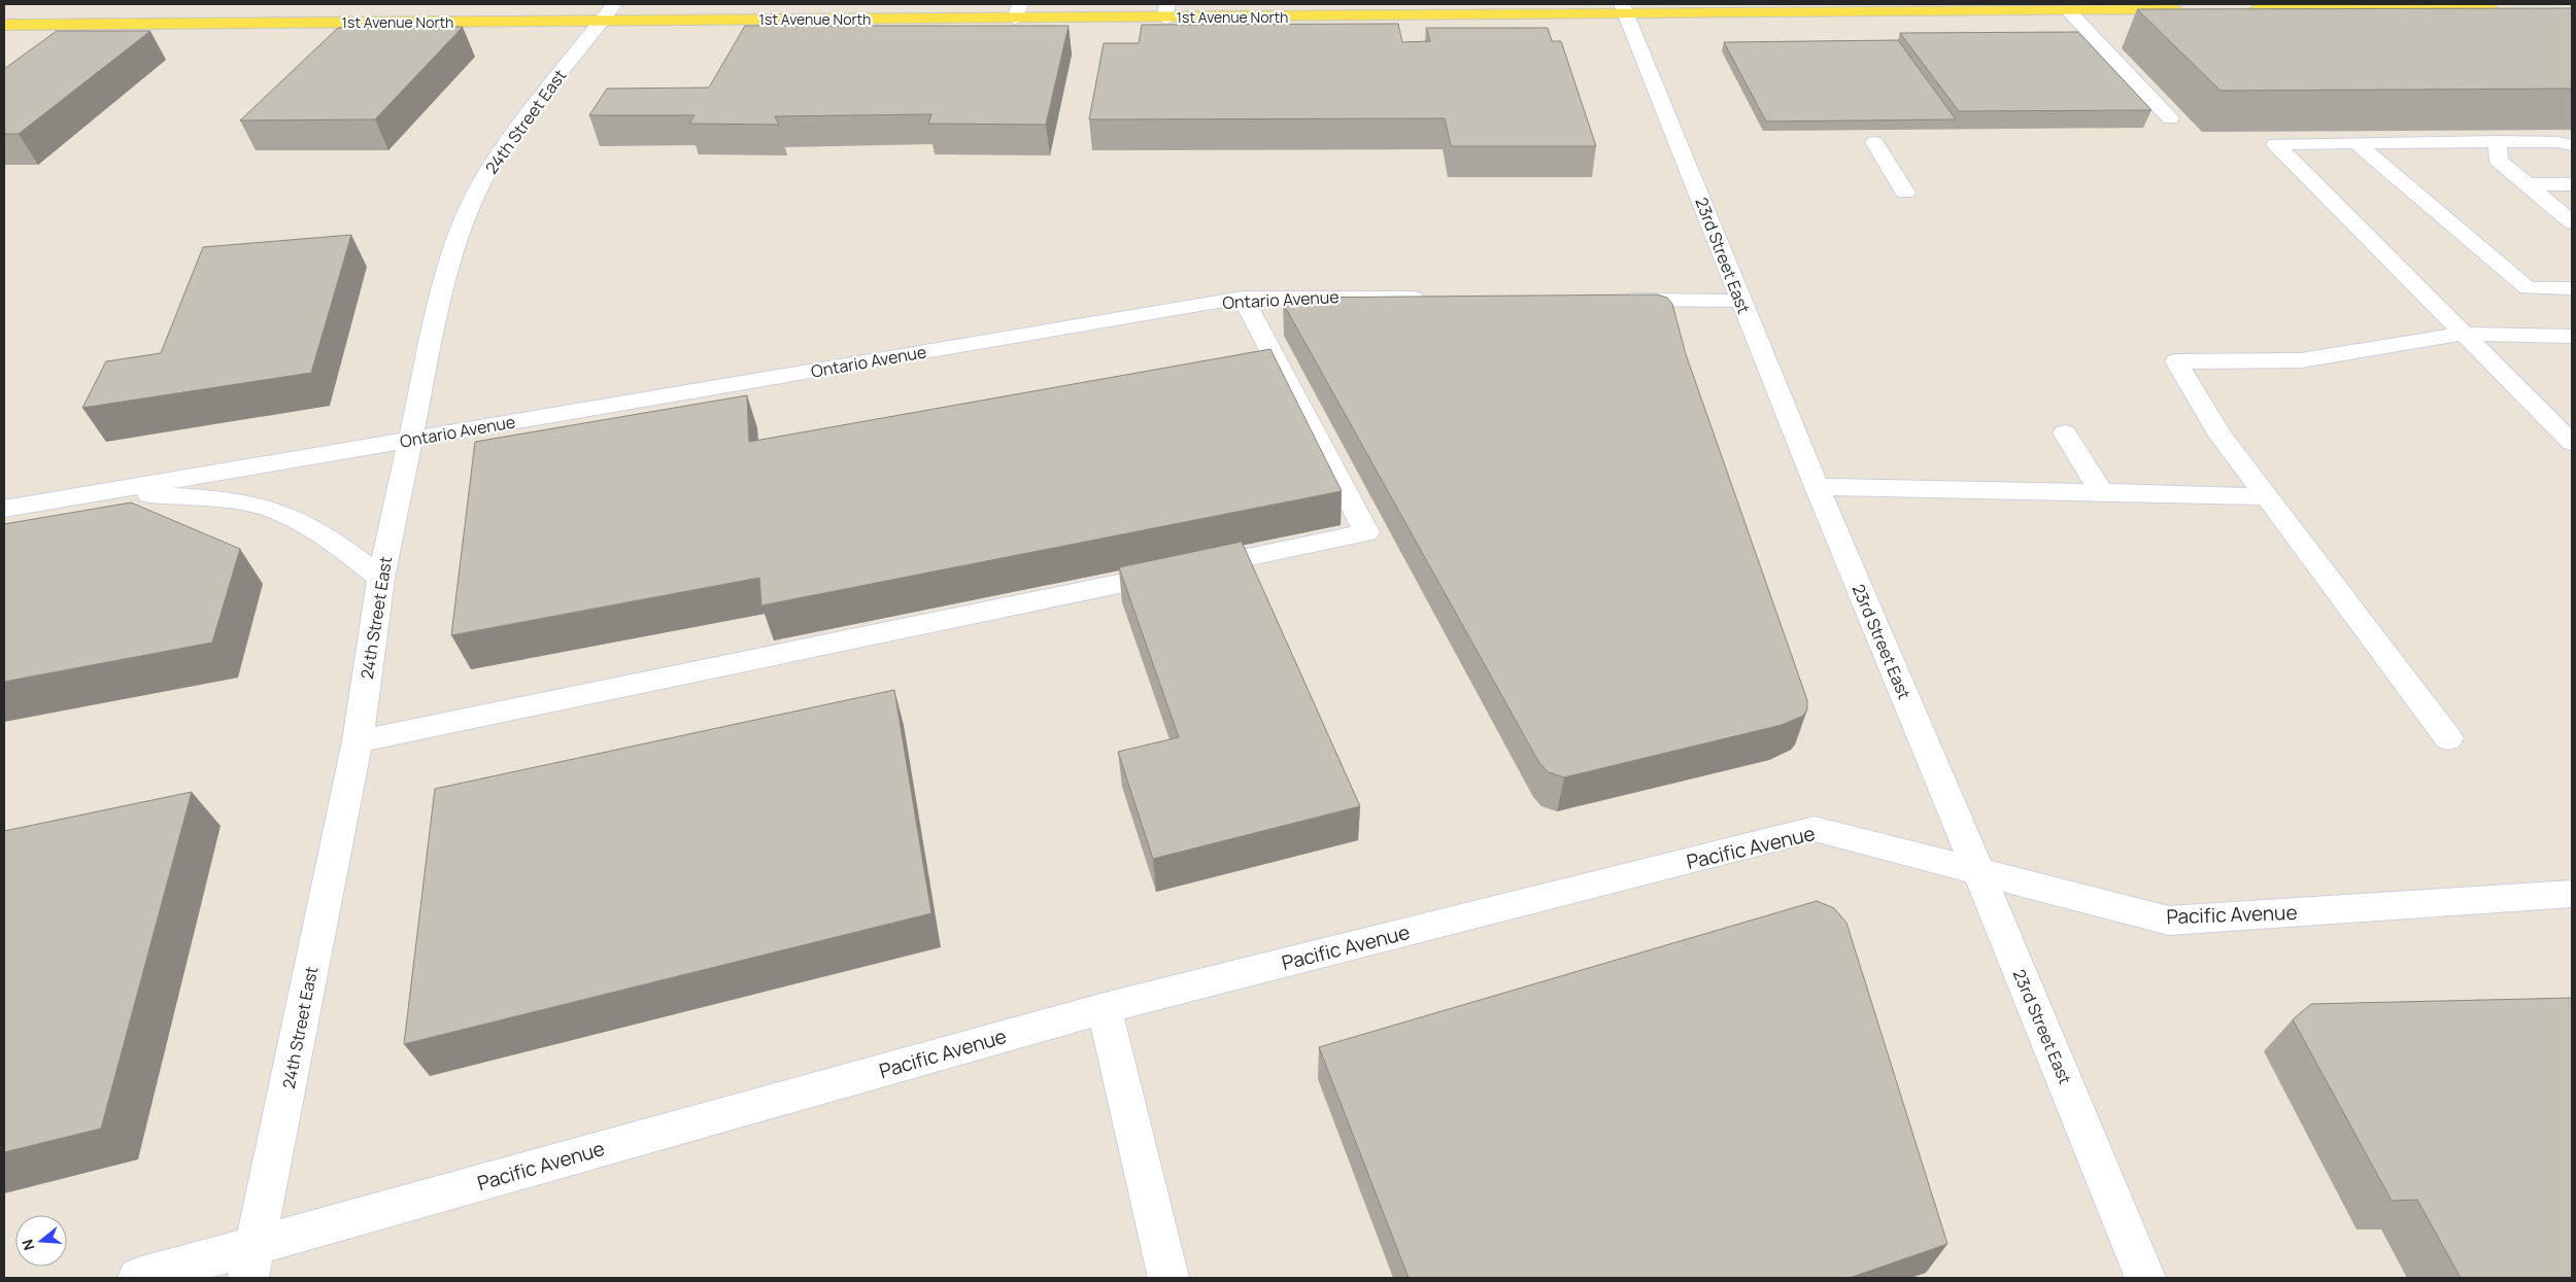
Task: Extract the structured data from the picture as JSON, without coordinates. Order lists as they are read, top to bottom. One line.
{"streets":{"main road":["1st Avenue North"],"street":["24th Street East","23rd Street East","Ontario Avenue","Pacific Avenue"]},"crossings":[["1st Avenue North","24th Street East"],["1st Avenue North","23rd Street East"],["24th Street East","Ontario Avenue"],["24th Street East","Pacific Avenue"],["23rd Street East","Pacific Avenue"]],"north":"left"}
